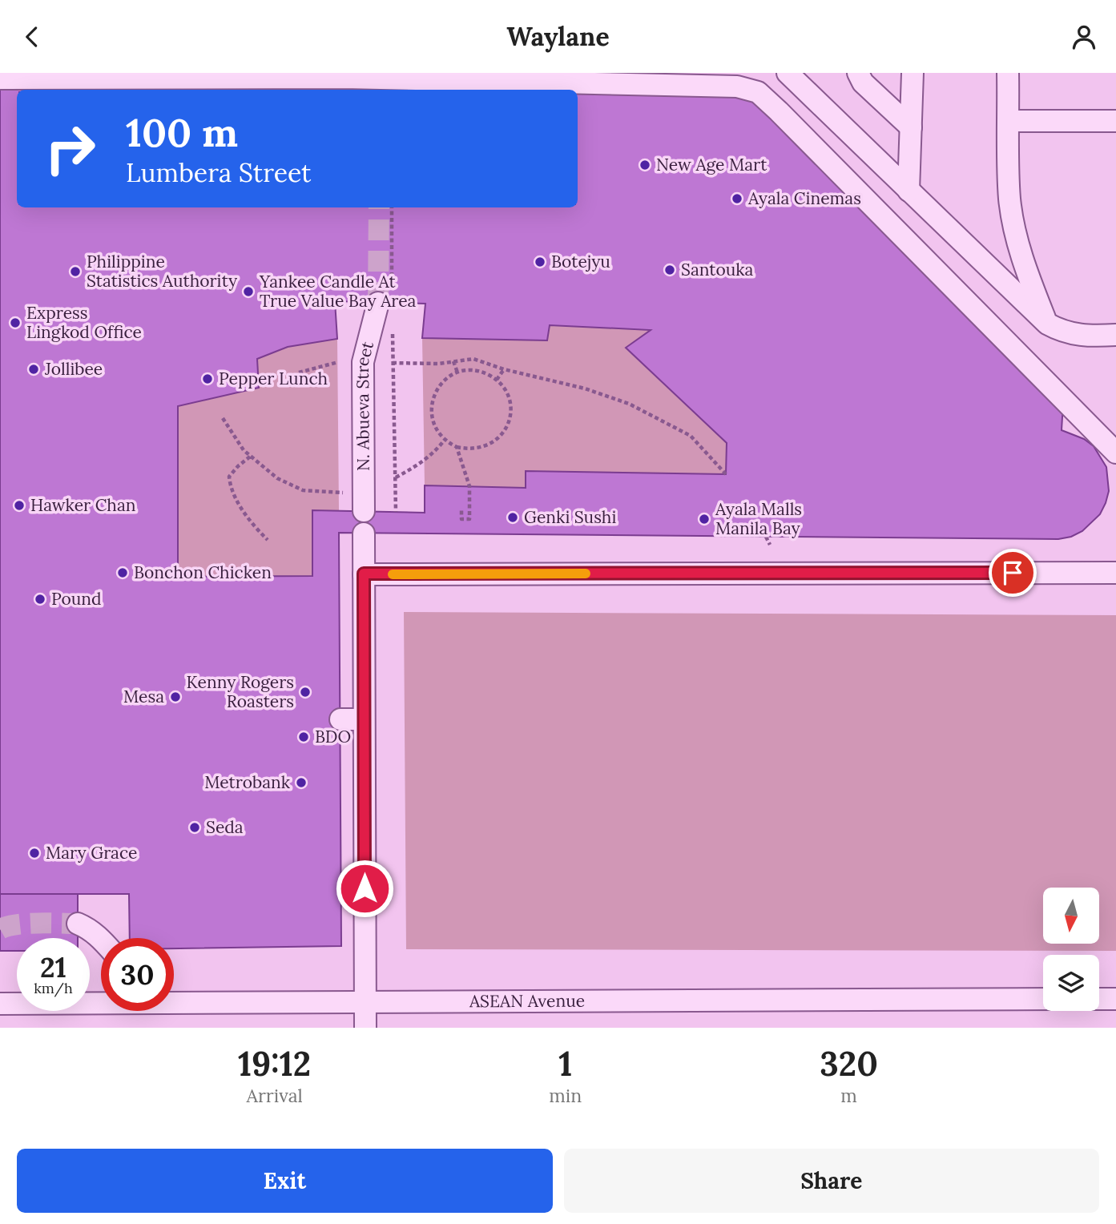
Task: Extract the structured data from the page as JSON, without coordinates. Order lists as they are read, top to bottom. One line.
{"streets":{"street":["N. Abueva Street","ASEAN Avenue"]},"places":["New Age Mart","Ayala Cinemas","Botejyu","Santouka","Philippine Statistics Authority","Yankee Candle At True Value Bay Area","Express Lingkod Office","Jollibee","Pepper Lunch","Hawker Chan","Genki Sushi","Ayala Malls Manila Bay","Bonchon Chicken","Pound","Kenny Rogers Roasters","Mesa","BDO","Metrobank","Seda","Mary Grace"],"north":"bottom","page":{"header":"Waylane","turn":["100 m","Lumbera Street"],"speed":"21 km/h","limit":"30","eta":["19:12","Arrival","1","min","320","m"],"buttons":["Exit","Share"]}}
